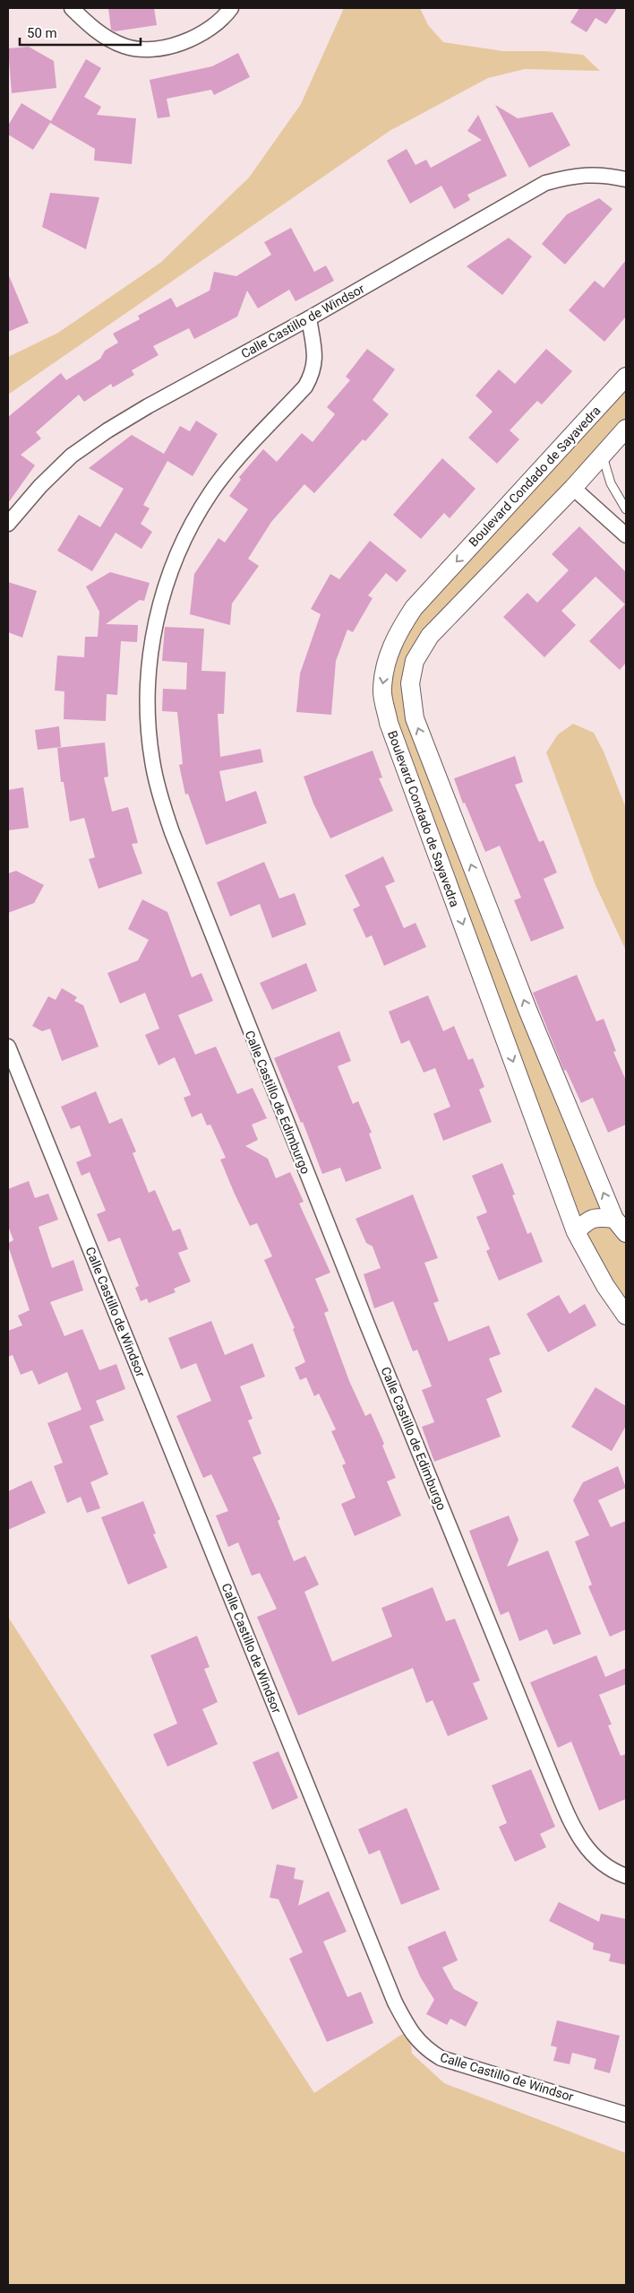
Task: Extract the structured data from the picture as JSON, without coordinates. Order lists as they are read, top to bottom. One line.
{"streets":{"street":["Calle Castillo de Windsor","Boulevard Condado de Sayavedra","Calle Castillo de Edimburgo"]},"crossings":[["Calle Castillo de Windsor","Calle Castillo de Edimburgo"]],"scale_bar":"50 m"}
